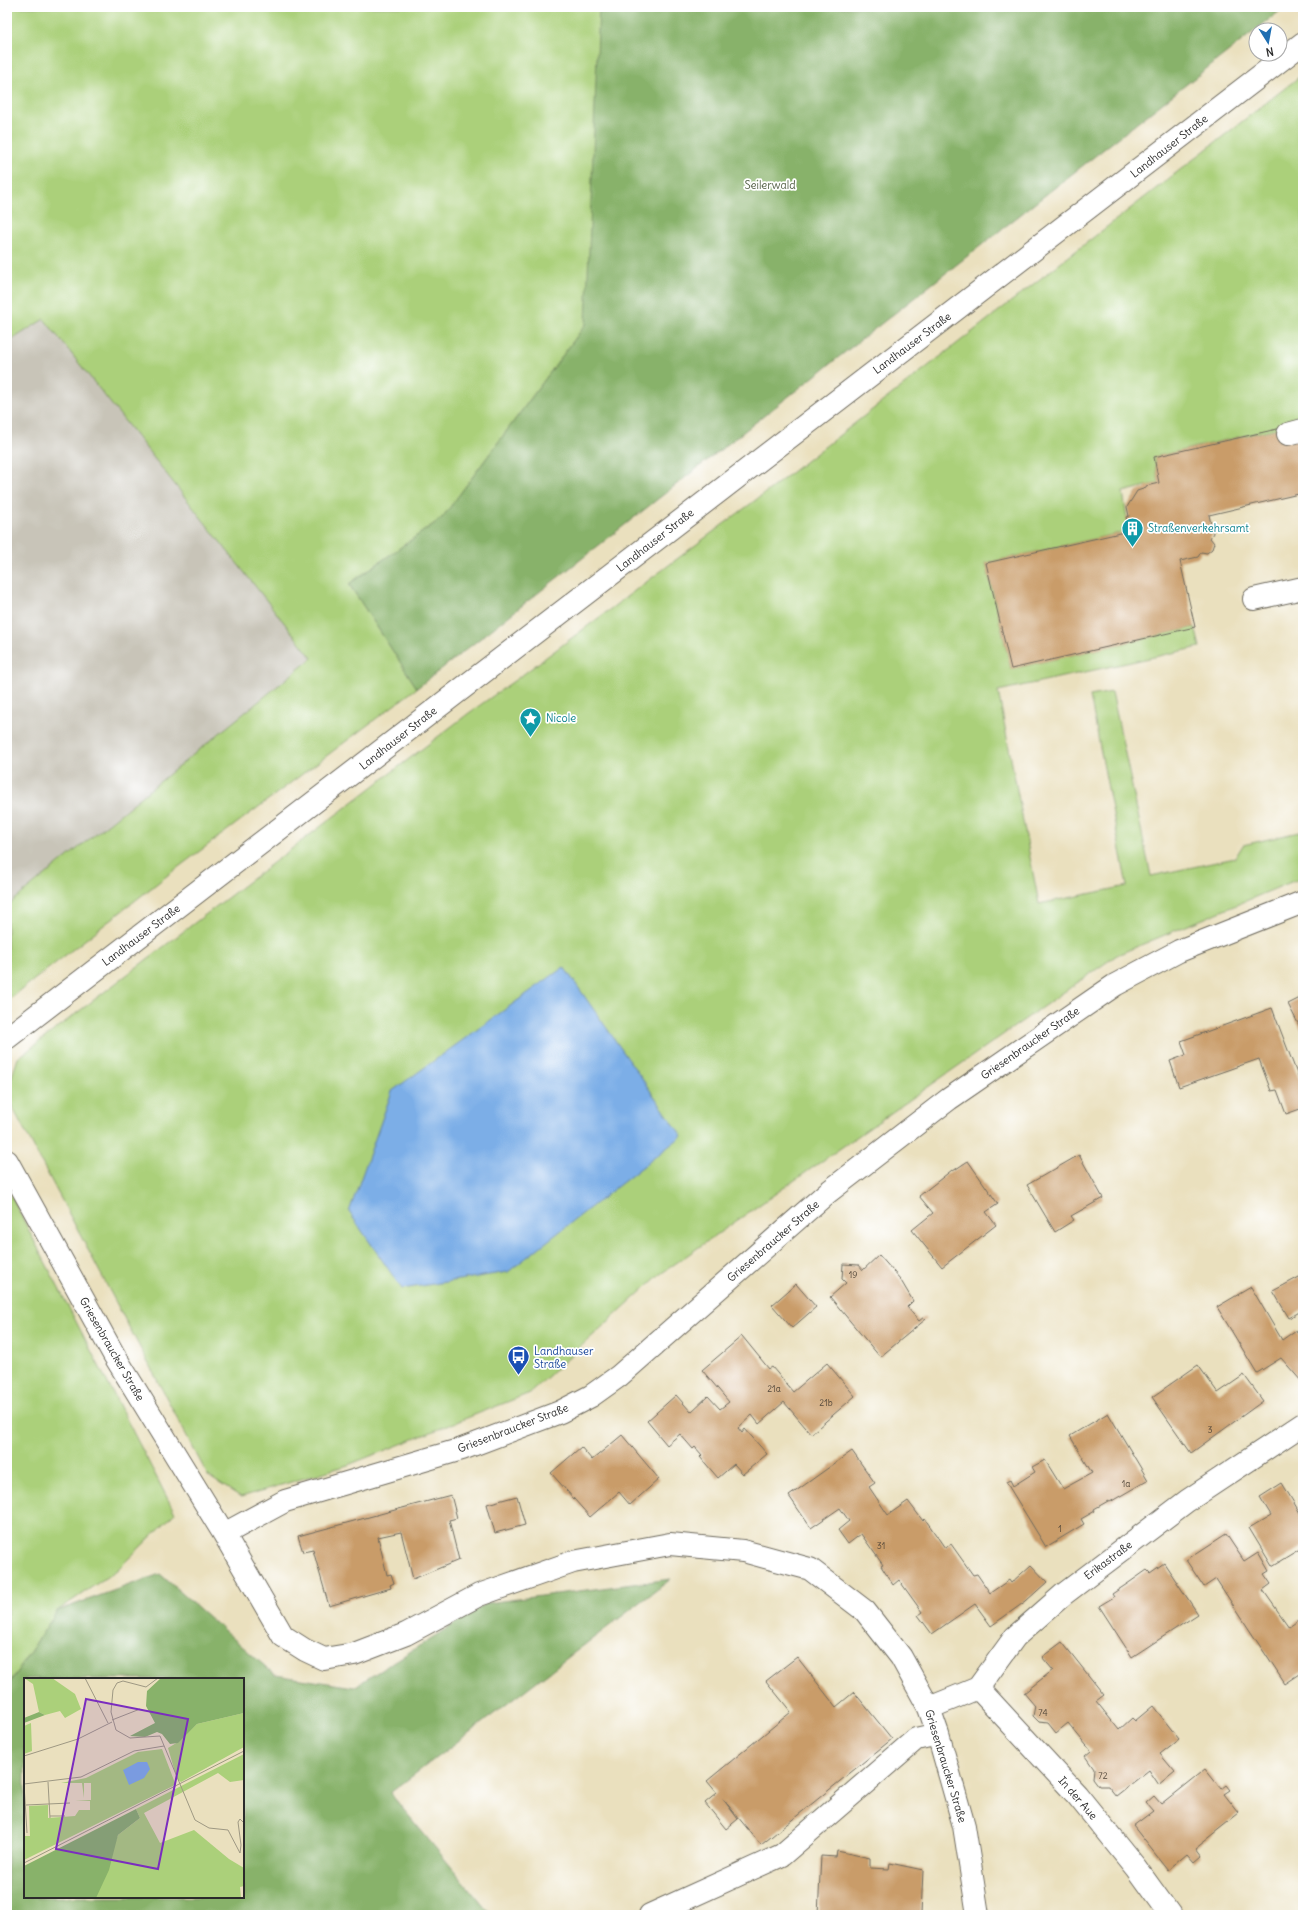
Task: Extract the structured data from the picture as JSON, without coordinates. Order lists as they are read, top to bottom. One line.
{"streets":{"street":["Landhauser Straße","Griesenbraucker Straße","Erikastraße","In der Aue"]},"crossings":[["Erikastraße","In der Aue"]],"parks":["Seilerwald"],"places":{"building":["Straßenverkehrsamt"],"place":["Nicole"],"bus stop":["Landhauser Straße"]},"house_numbers":["19","21a","21b","3","1a","1","31","74","72"],"north":"bottom"}
